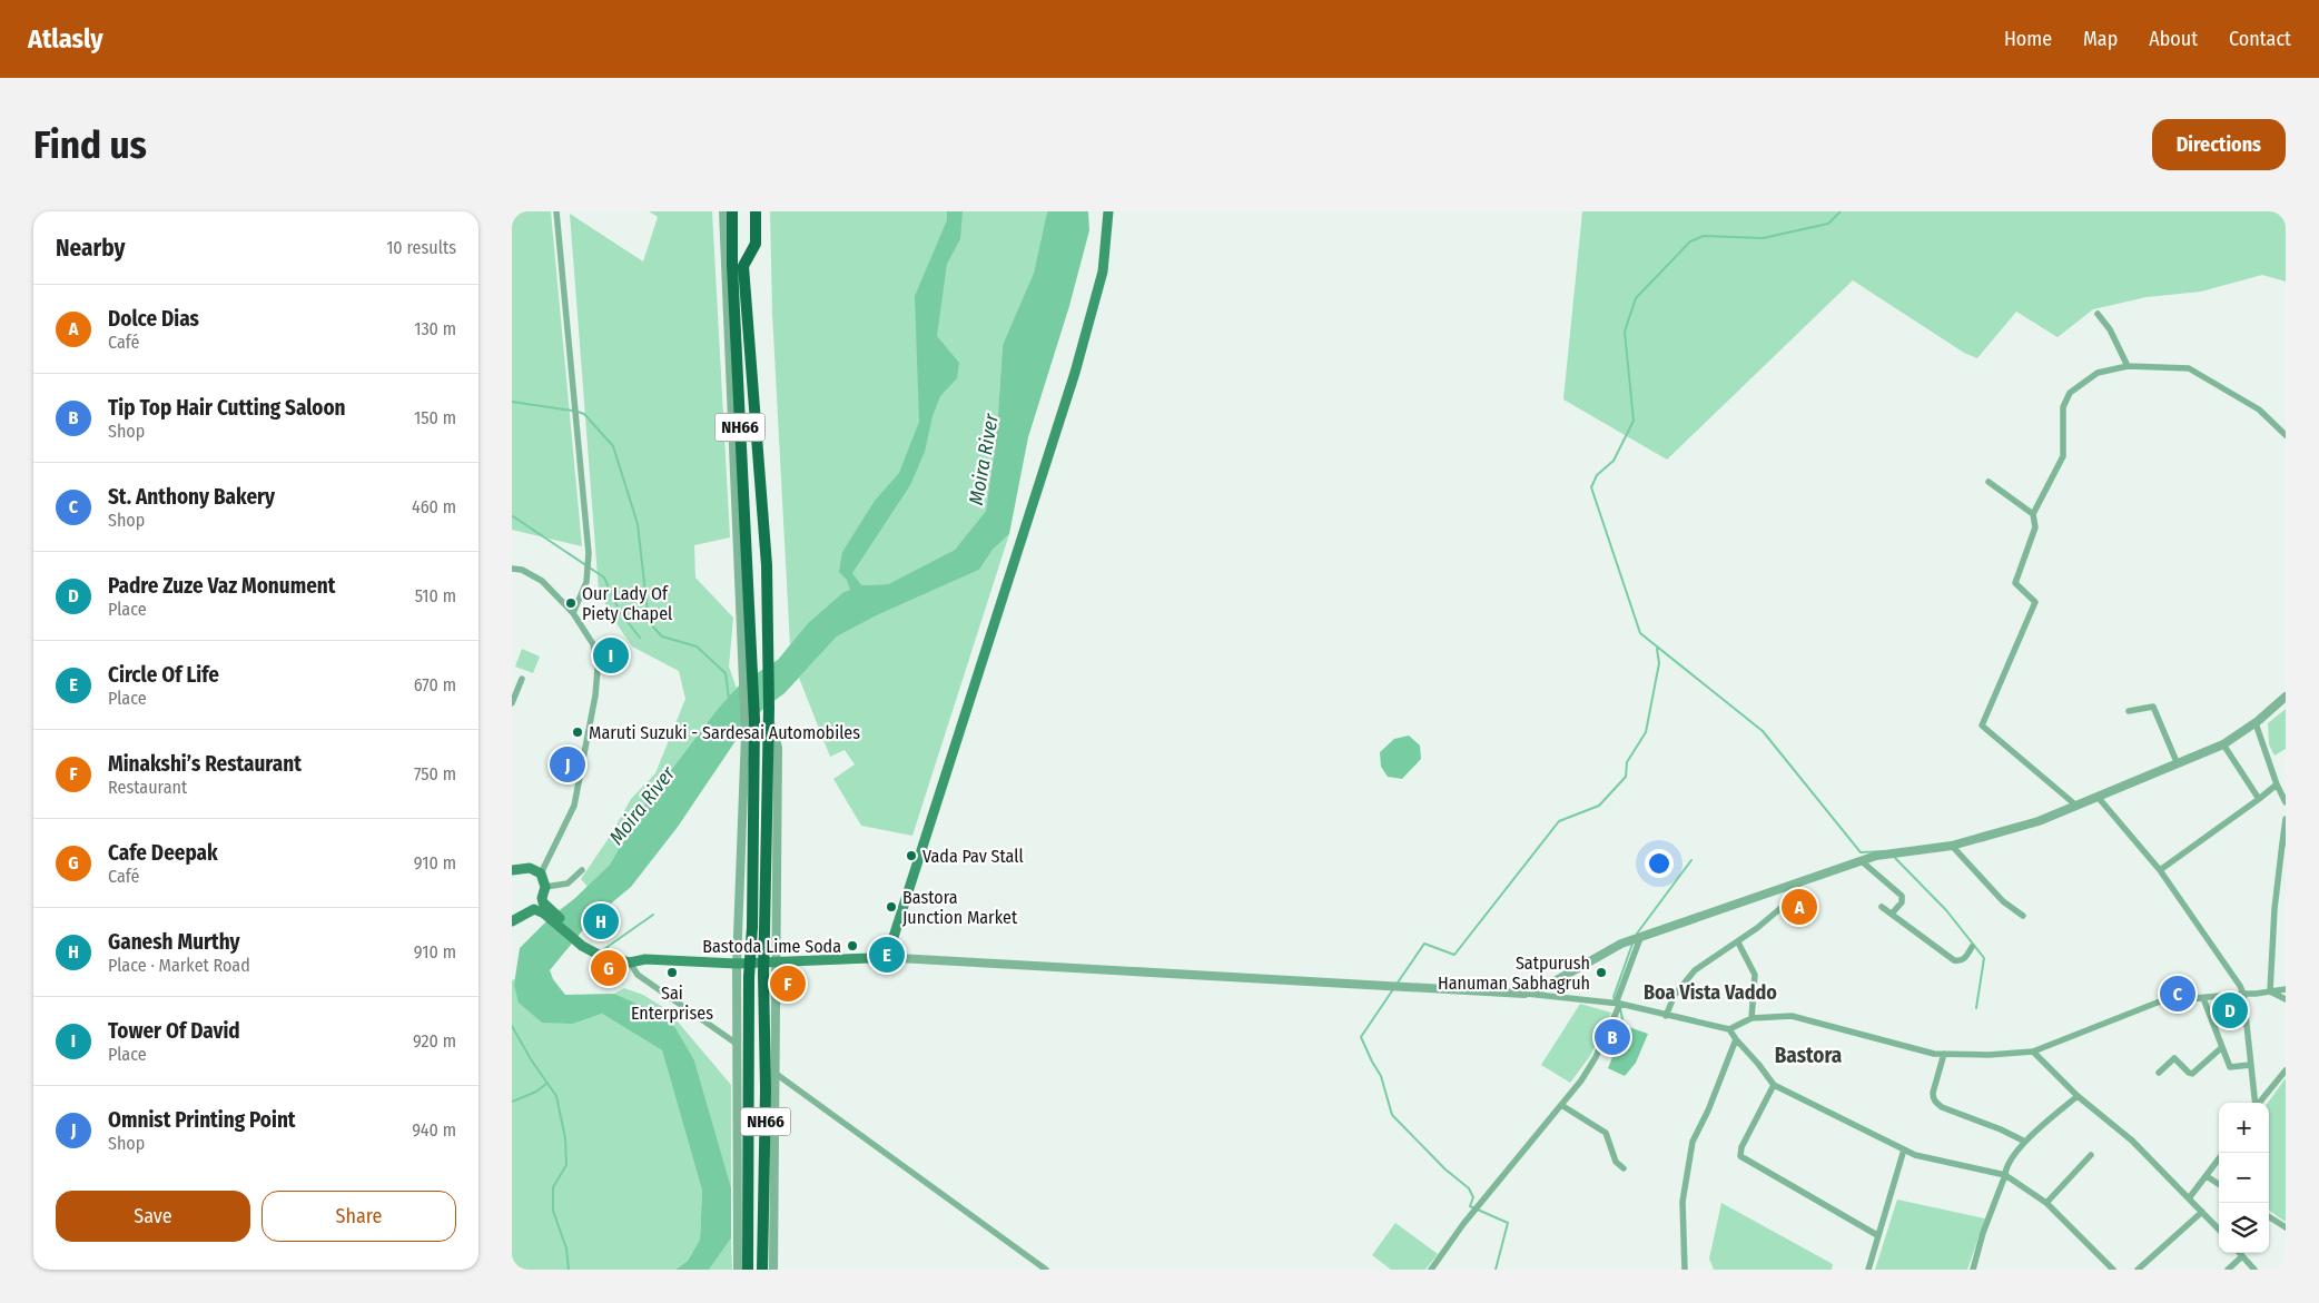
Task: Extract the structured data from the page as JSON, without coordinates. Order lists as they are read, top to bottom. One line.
{"streets":{"highway":["NH66"]},"districts":["Boa Vista Vaddo","Bastora"],"water":["Moira River"],"places":["Our Lady Of Piety Chapel","Maruti Suzuki - Sardesai Automobiles","Vada Pav Stall","Bastora Junction Market","Bastoda Lime Soda","Sai Enterprises","Satpurush Hanuman Sabhagruh"],"page":{"header":"Atlasly","nav":["Home","Map","About","Contact"],"buttons":["Directions",["Save","Share"]],"title":"Find us","heading":["Nearby","10 results"],"list":[{"mark":"A","name":"Dolce Dias","note":"Café","value":"130 m"},{"mark":"B","name":"Tip Top Hair Cutting Saloon","note":"Shop","value":"150 m"},{"mark":"C","name":"St. Anthony Bakery","note":"Shop","value":"460 m"},{"mark":"D","name":"Padre Zuze Vaz Monument","note":"Place","value":"510 m"},{"mark":"E","name":"Circle Of Life","note":"Place","value":"670 m"},{"mark":"F","name":"Minakshi’s Restaurant","note":"Restaurant","value":"750 m"},{"mark":"G","name":"Cafe Deepak","note":"Café","value":"910 m"},{"mark":"H","name":"Ganesh Murthy","note":"Place · Market Road","value":"910 m"},{"mark":"I","name":"Tower Of David","note":"Place","value":"920 m"},{"mark":"J","name":"Omnist Printing Point","note":"Shop","value":"940 m"}],"pins":["I","J","A","H","E","G","F","C","D","B"],"map_buttons":["+","−"]}}
